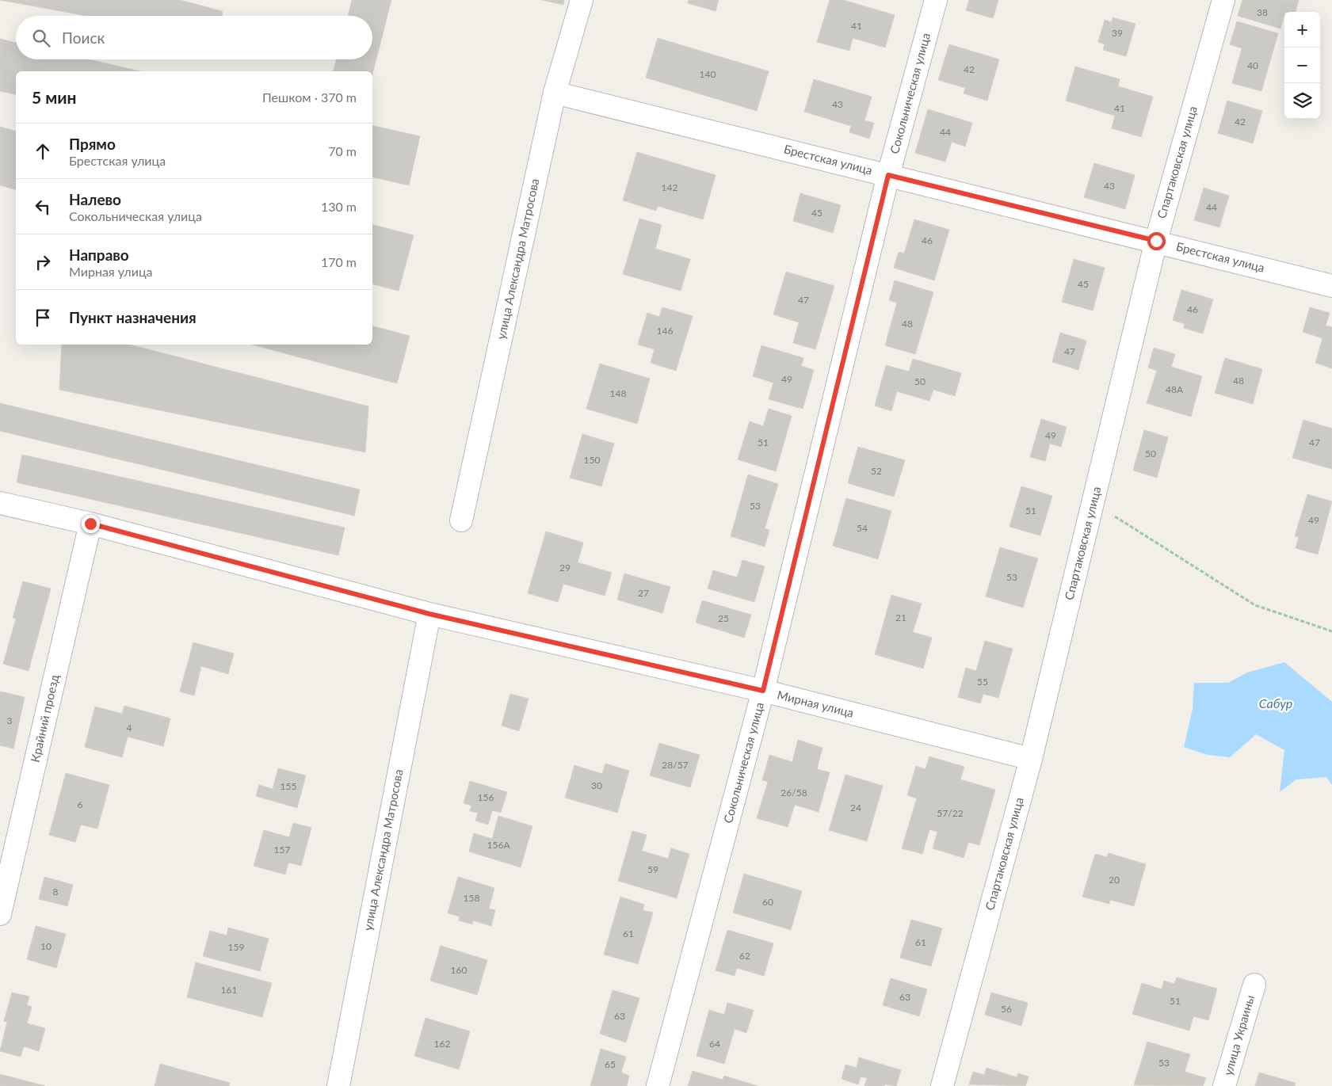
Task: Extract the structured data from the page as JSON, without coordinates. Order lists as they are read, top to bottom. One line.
{"streets":{"street":["Сокольническая улица","Брестская улица","Спартаковская улица","улица Александра Матросова","Мирная улица","Крайний проезд","улица Украины"]},"crossings":[["Сокольническая улица","Брестская улица"],["Сокольническая улица","Мирная улица"],["Брестская улица","Спартаковская улица"],["Брестская улица","улица Александра Матросова"],["Спартаковская улица","Мирная улица"],["улица Александра Матросова","Мирная улица"],["Мирная улица","Крайний проезд"]],"water":["Сабур"],"house_numbers":["38","41","39","40","42","140","43","41","42","44","43","142","44","45","46","45","47","46","48","146","47","49","48","50","48А","148","49","51","47","50","150","52","53","51","49","54","29","53","27","21","25","55","3","4","28/57","30","155","26/58","156","6","24","57/22","156А","157","59","20","8","158","60","61","61","10","159","62","160","161","63","51","56","63","162","64","53","65"],"page":{"map_buttons":["+","−"],"search":"Поиск","heading":["5 мин","Пешком · 370 m"],"list":[["Прямо","Брестская улица","70 m"],["Налево","Сокольническая улица","130 m"],["Направо","Мирная улица","170 m"],"Пункт назначения"]}}
